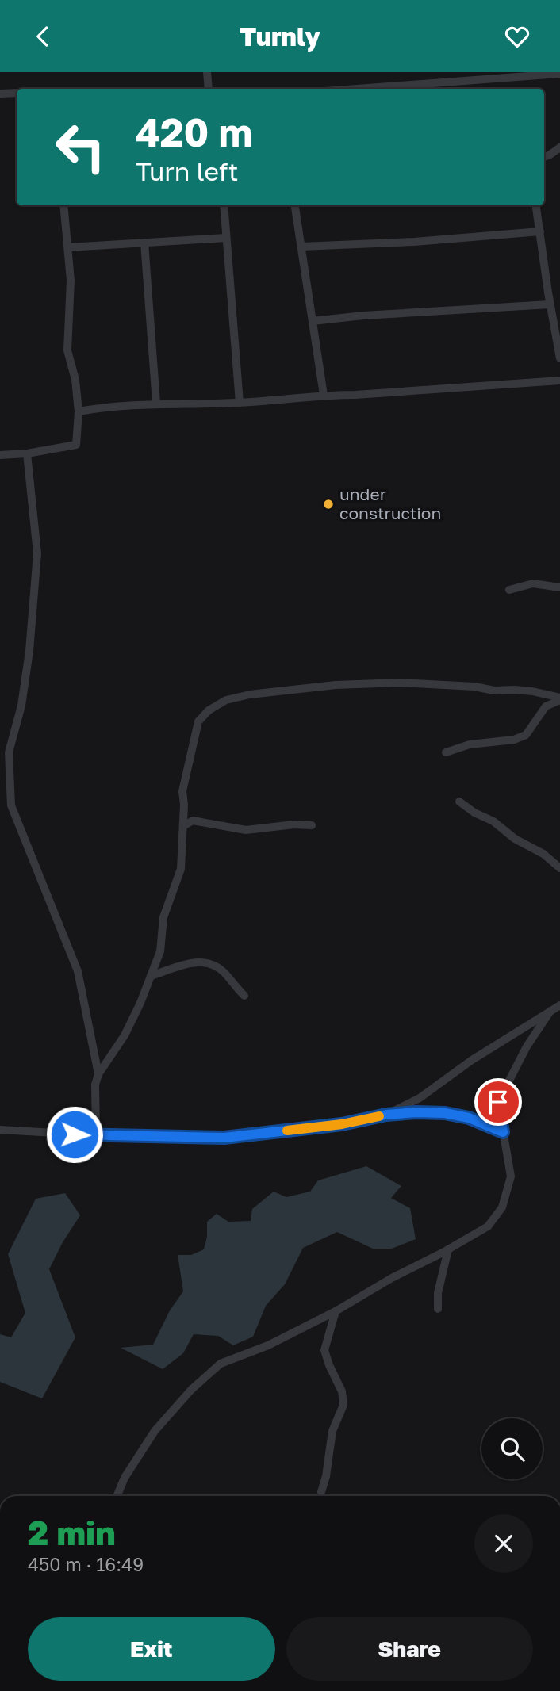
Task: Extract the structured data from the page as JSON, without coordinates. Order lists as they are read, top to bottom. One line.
{"places":["under construction"],"page":{"header":"Turnly","turn":["420 m","Turn left"],"heading":["2 min","450 m · 16:49"],"buttons":["Exit","Share"]}}
